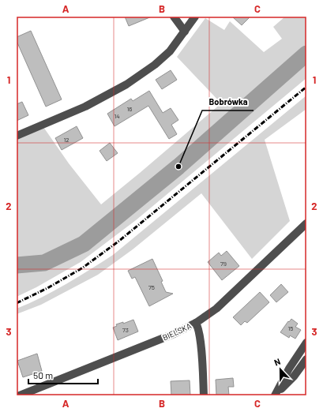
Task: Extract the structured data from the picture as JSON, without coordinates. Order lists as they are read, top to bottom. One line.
{"streets":{"street":["BIELSKA"]},"places":["Bobrówka"],"house_numbers":["16","14","12","79","75","15","73"],"scale_bar":"50 m","north":"top","grid":{"columns":["A","B","C"],"rows":["1","2","3"]}}
